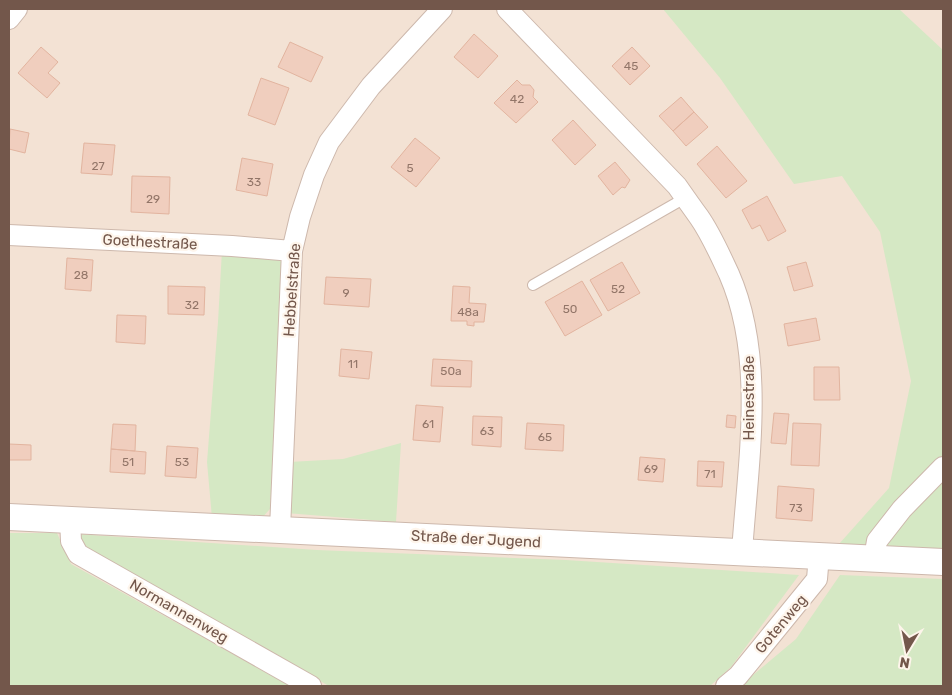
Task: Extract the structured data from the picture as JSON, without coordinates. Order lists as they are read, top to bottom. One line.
{"streets":{"street":["Goethestraße","Hebbelstraße","Heinestraße","Straße der Jugend","Normannenweg","Gotenweg"]},"crossings":[["Goethestraße","Hebbelstraße"],["Hebbelstraße","Straße der Jugend"],["Heinestraße","Straße der Jugend"],["Straße der Jugend","Normannenweg"],["Straße der Jugend","Gotenweg"]],"house_numbers":["45","42","27","5","33","29","28","52","9","32","50","48a","11","50a","61","63","65","51","53","69","71","73"],"north":"bottom"}
